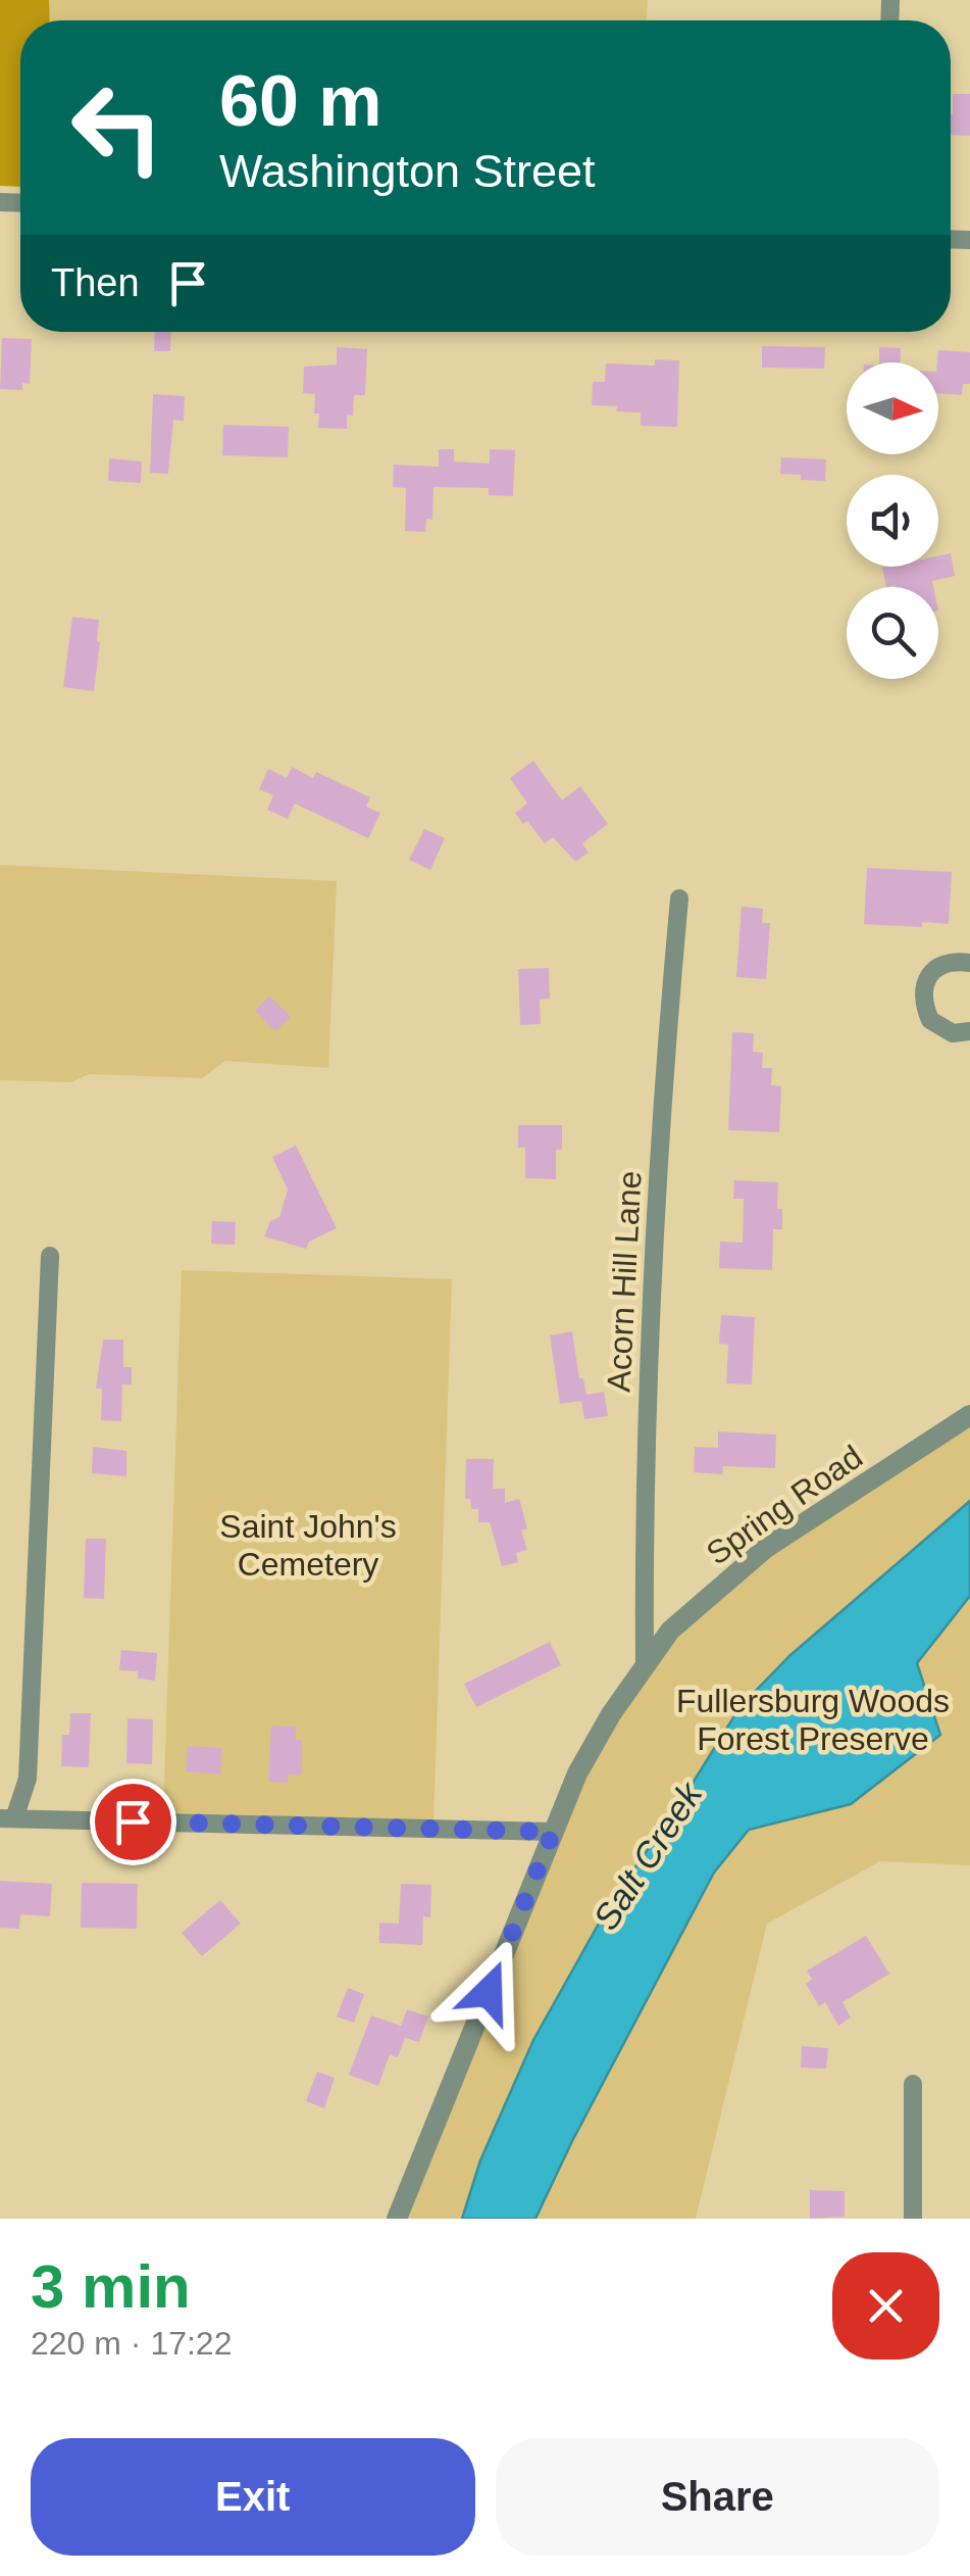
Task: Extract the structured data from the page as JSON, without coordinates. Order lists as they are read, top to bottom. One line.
{"streets":{"street":["Acorn Hill Lane","Spring Road"]},"crossings":[["Acorn Hill Lane","Spring Road"]],"water":["Salt Creek"],"parks":["Saint John's Cemetery","Fullersburg Woods Forest Preserve"],"north":"right","page":{"turn":["60 m","Washington Street"],"then":"Then","heading":["3 min","220 m · 17:22"],"buttons":["Exit","Share"]}}
